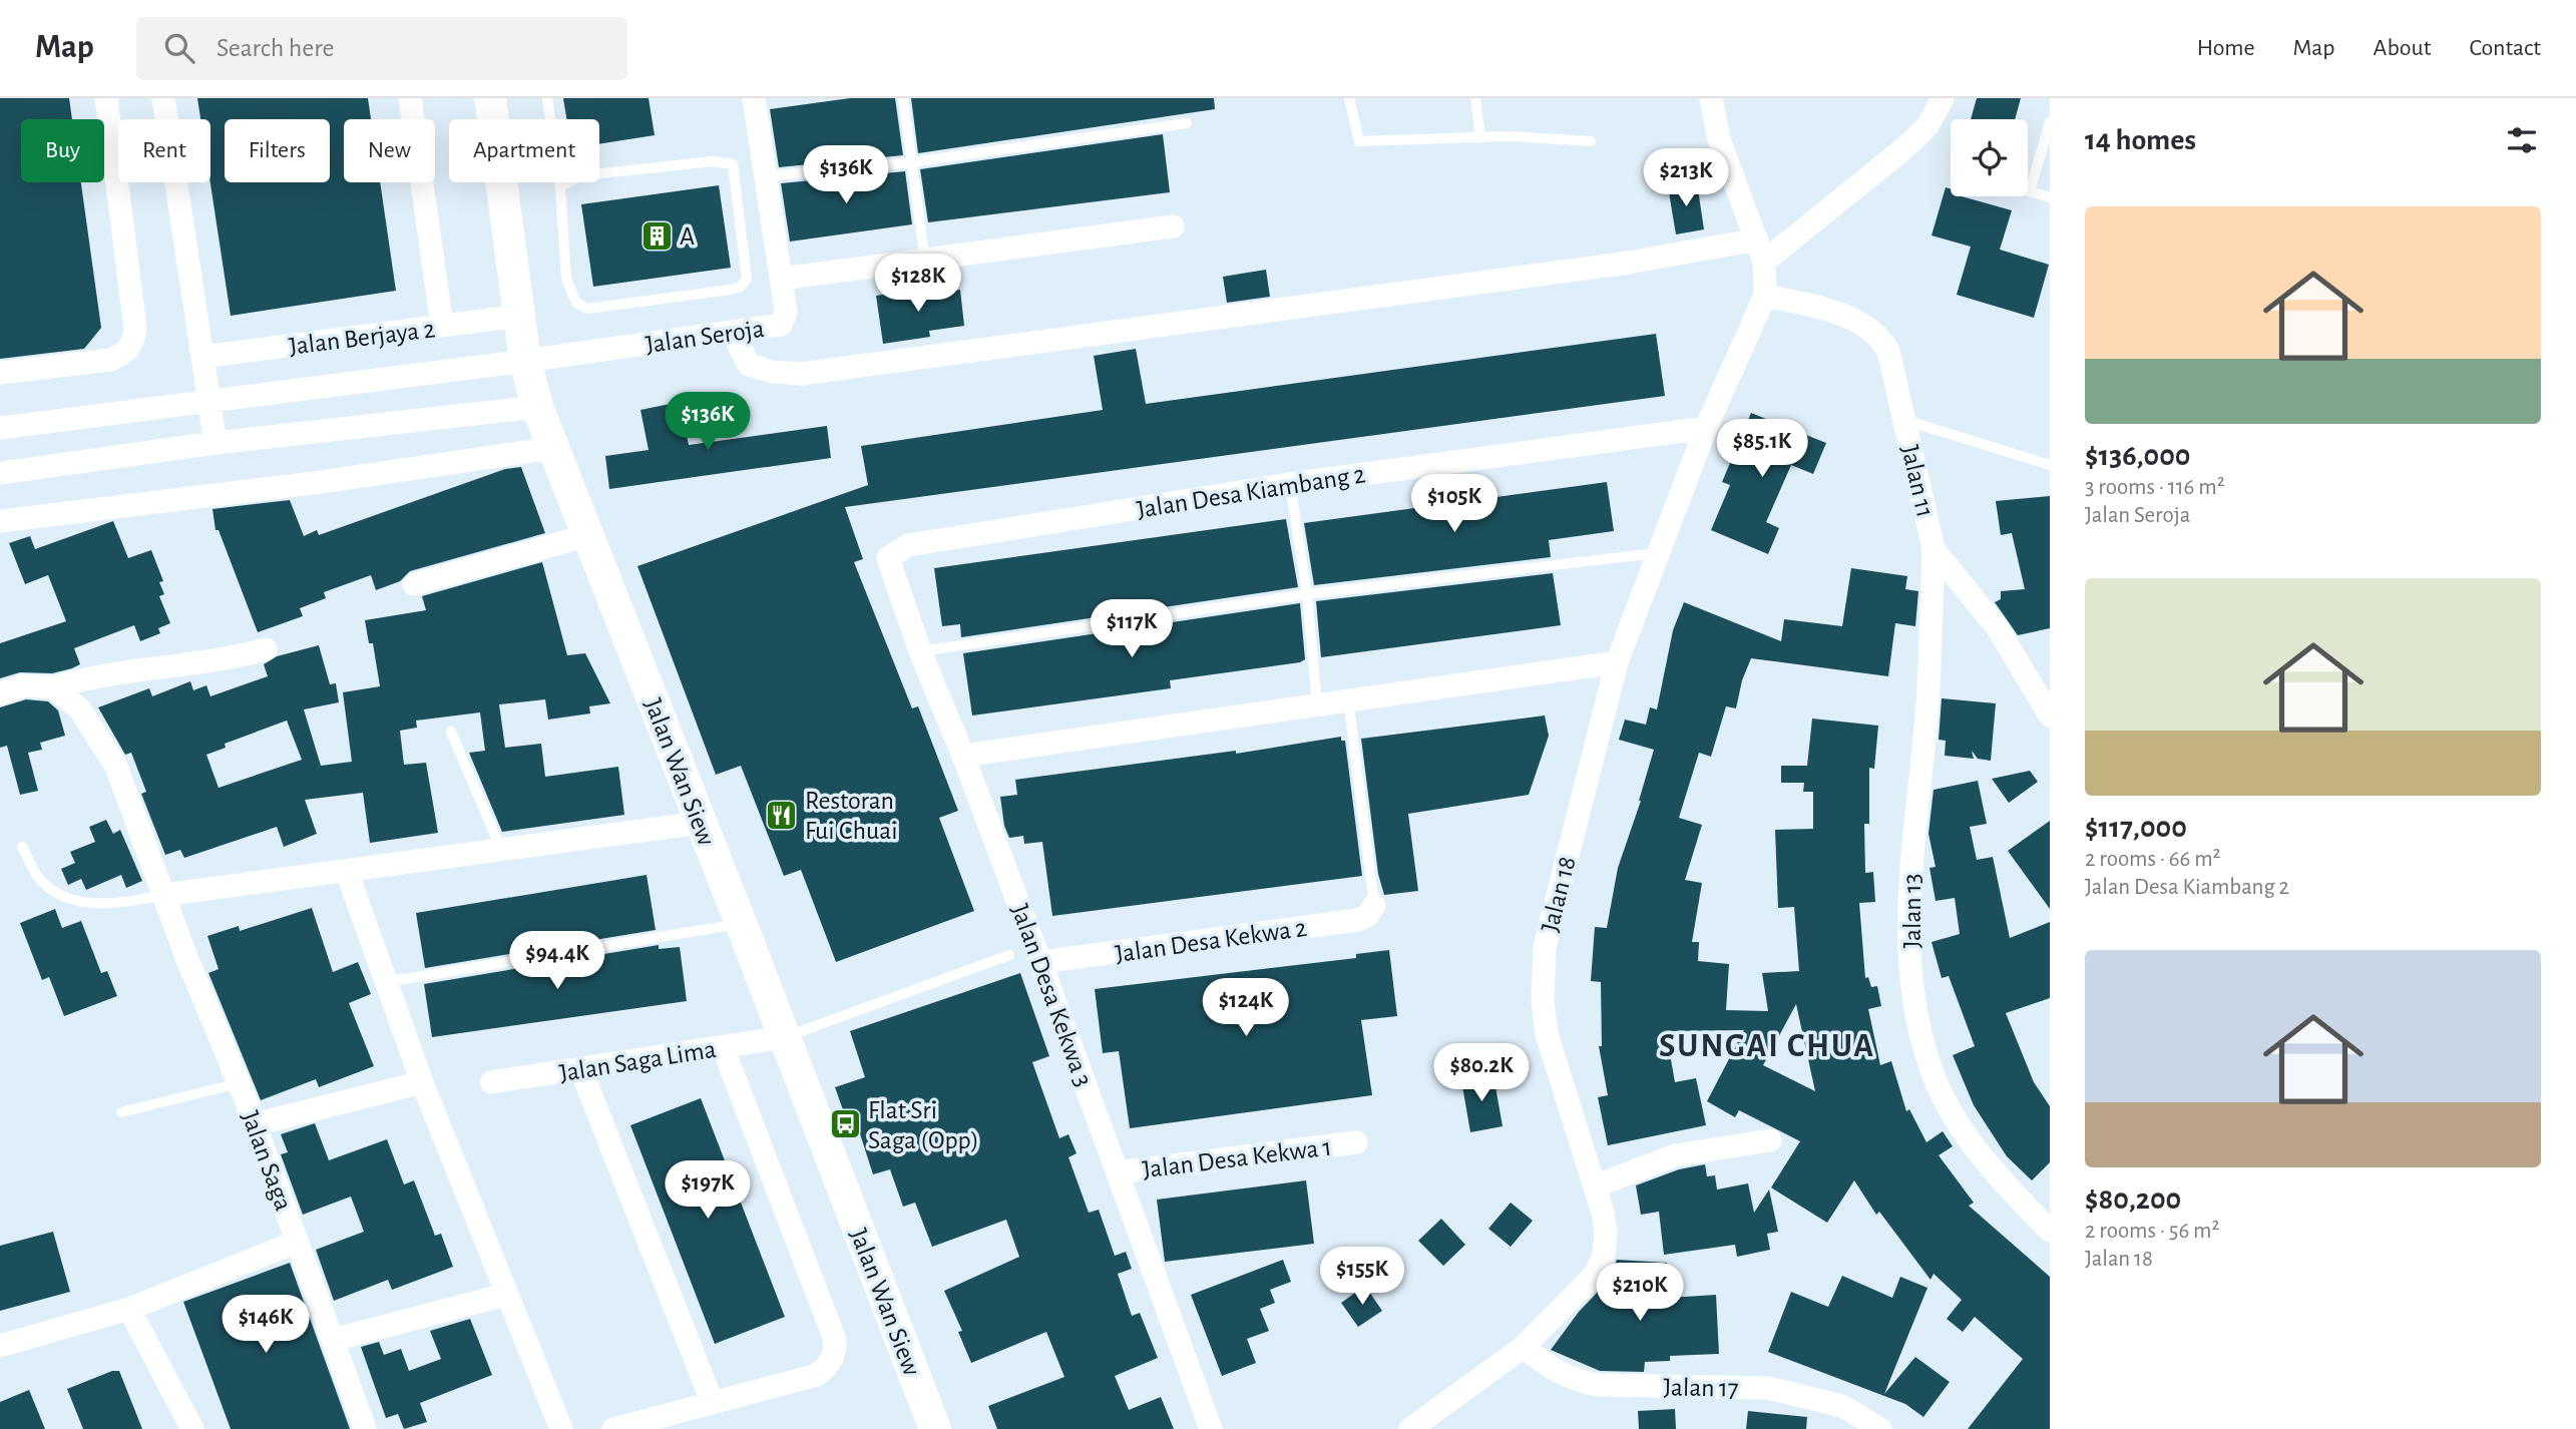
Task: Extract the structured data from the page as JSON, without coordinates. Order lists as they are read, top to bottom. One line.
{"streets":{"street":["Jalan Seroja","Jalan Berjaya 2","Jalan 11","Jalan Desa Kiambang 2","Jalan Wan Siew","Jalan 18","Jalan 13","Jalan Desa Kekwa 2","Jalan Desa Kekwa 3","Jalan Saga Lima","Jalan Desa Kekwa 1","Jalan Saga","Jalan 17"]},"crossings":[["Jalan Seroja","Jalan Wan Siew"],["Jalan Berjaya 2","Jalan Wan Siew"],["Jalan 11","Jalan 18"],["Jalan 11","Jalan 13"],["Jalan Desa Kiambang 2","Jalan 18"],["Jalan Desa Kiambang 2","Jalan Desa Kekwa 3"],["Jalan Wan Siew","Jalan Saga Lima"],["Jalan 18","Jalan 17"],["Jalan Desa Kekwa 2","Jalan Desa Kekwa 3"],["Jalan Desa Kekwa 3","Jalan Desa Kekwa 1"]],"districts":["SUNGAI CHUA"],"places":{"building":["A"],"restaurant":["Restoran Fui Chuai"],"bus stop":["Flat Sri Saga (Opp)"]},"page":{"header":"Map","search":"Search here","nav":["Home","Map","About","Contact"],"heading":"14 homes","chip":["Buy","Rent","Filters","New","Apartment"],"price":["$136K","$213K","$128K","$136K","$85.1K","$105K","$117K","$94.4K","$124K","$80.2K","$197K","$155K","$210K","$146K"],"list":[{"name":"$136,000","note":"3 rooms · 116 m² · Jalan Seroja"},{"name":"$117,000","note":"2 rooms · 66 m² · Jalan Desa Kiambang 2"},{"name":"$80,200","note":"2 rooms · 56 m² · Jalan 18"}]}}
